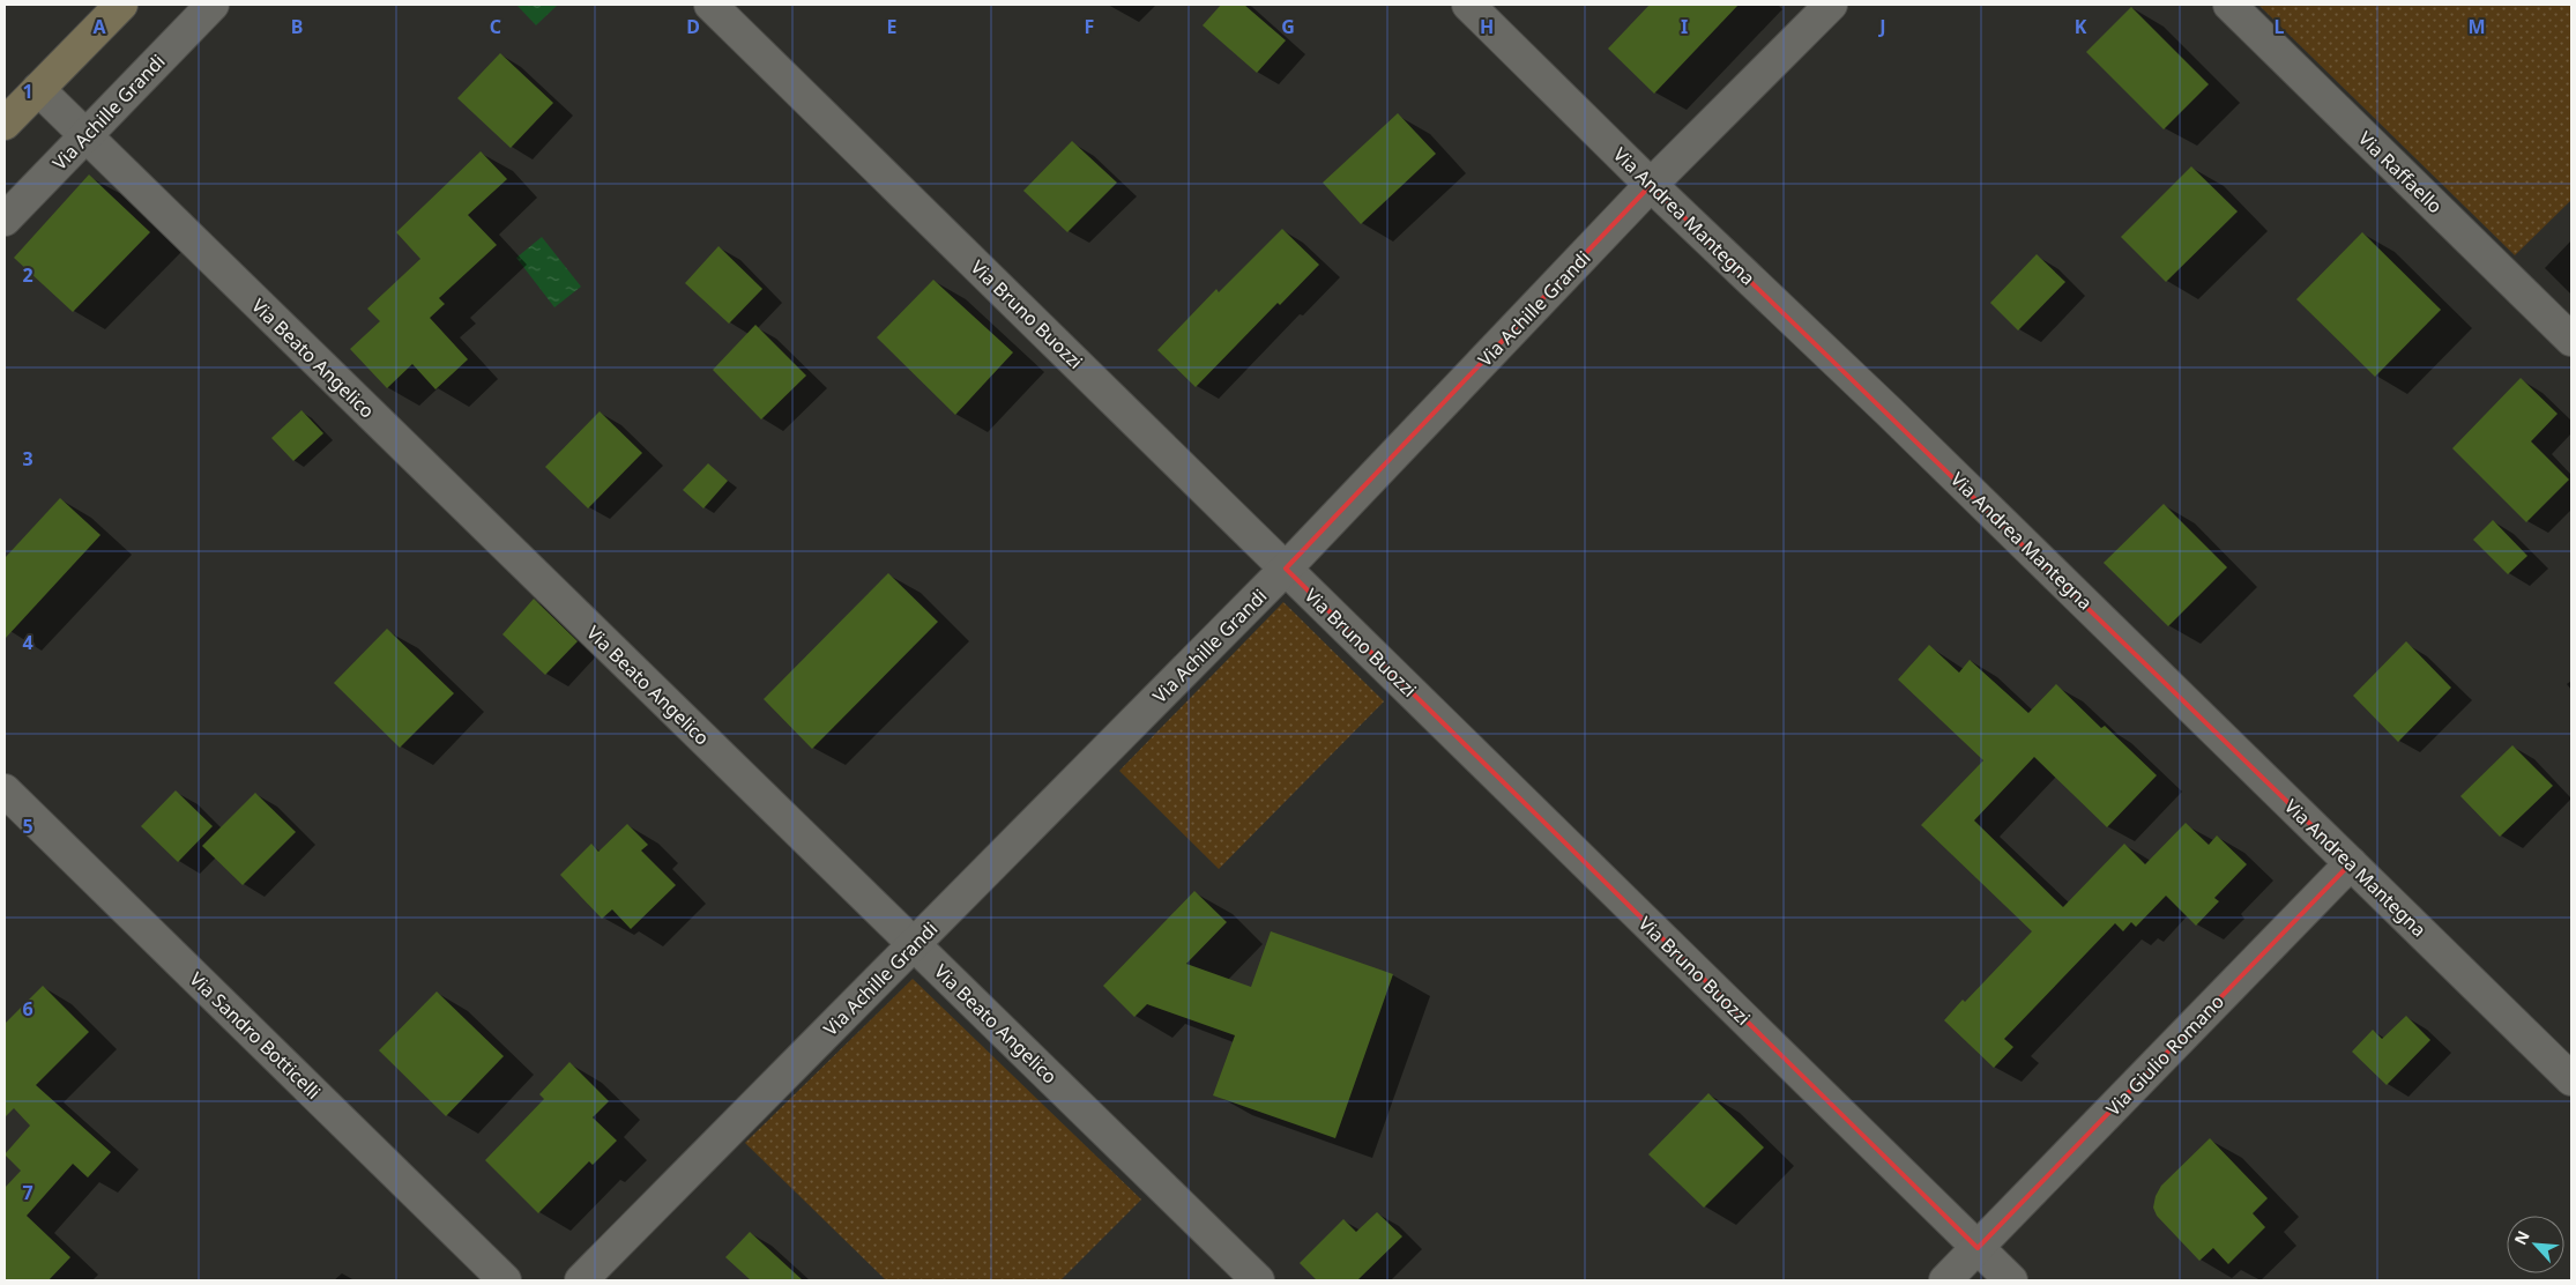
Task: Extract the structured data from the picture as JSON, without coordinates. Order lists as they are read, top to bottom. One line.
{"streets":{"street":["Via Achille Grandi","Via Raffaello","Via Andrea Mantegna","Via Bruno Buozzi","Via Beato Angelico","Via Sandro Botticelli","Via Giulio Romano"]},"crossings":[["Via Achille Grandi","Via Andrea Mantegna"],["Via Achille Grandi","Via Bruno Buozzi"],["Via Achille Grandi","Via Beato Angelico"],["Via Andrea Mantegna","Via Giulio Romano"],["Via Bruno Buozzi","Via Giulio Romano"]],"north":"top left","grid":{"columns":["A","B","C","D","E","F","G","H","I","J","K","L","M"],"rows":["1","2","3","4","5","6","7"]}}
